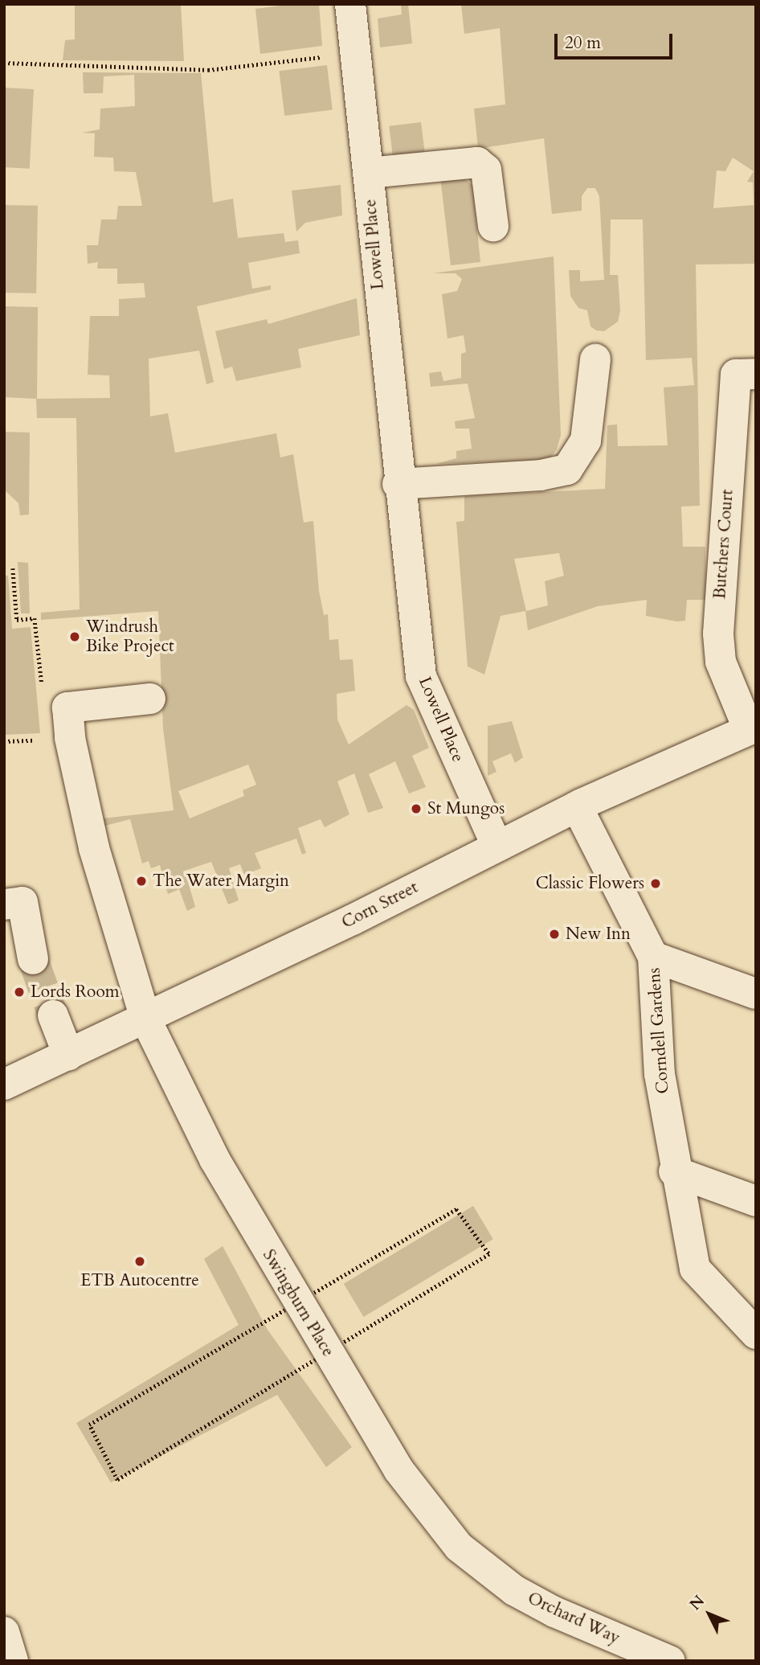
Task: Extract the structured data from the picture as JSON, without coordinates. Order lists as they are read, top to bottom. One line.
{"streets":{"street":["Lowell Place","Butchers Court","Corn Street","Corndell Gardens","Swingburn Place","Orchard Way"]},"crossings":[["Lowell Place","Corn Street"],["Butchers Court","Corn Street"],["Corn Street","Corndell Gardens"],["Corn Street","Swingburn Place"],["Swingburn Place","Orchard Way"]],"places":["Windrush Bike Project","St Mungos","The Water Margin","Classic Flowers","New Inn","Lords Room","ETB Autocentre"],"scale_bar":"20 m","north":"top left"}
